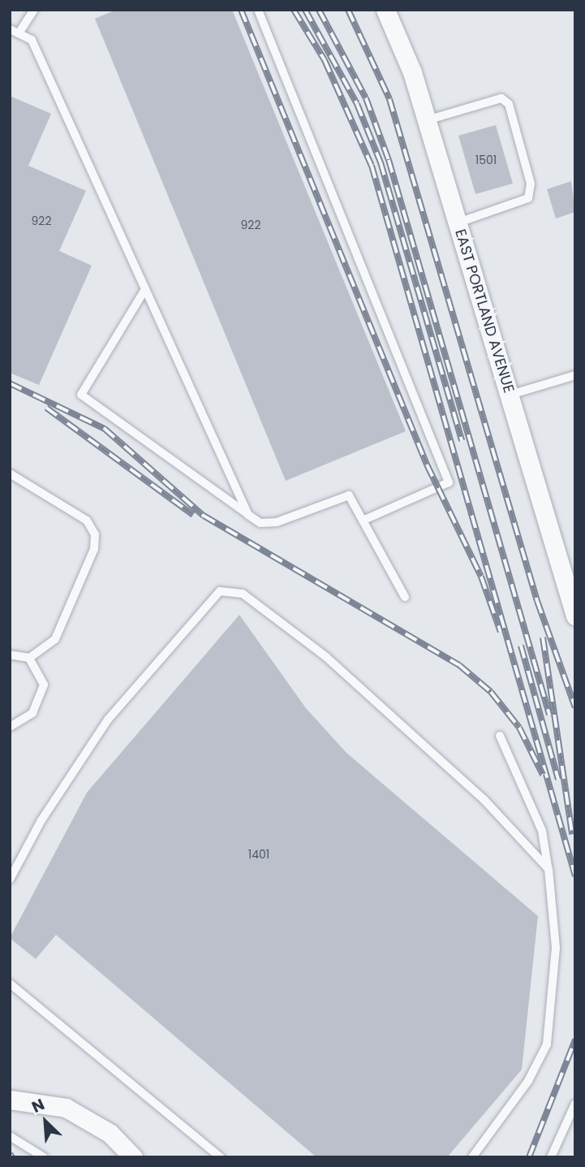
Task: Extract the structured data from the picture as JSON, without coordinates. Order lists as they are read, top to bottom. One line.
{"streets":{"street":["EAST PORTLAND AVENUE"]},"house_numbers":["1501","922","922","1401"],"north":"top left"}
